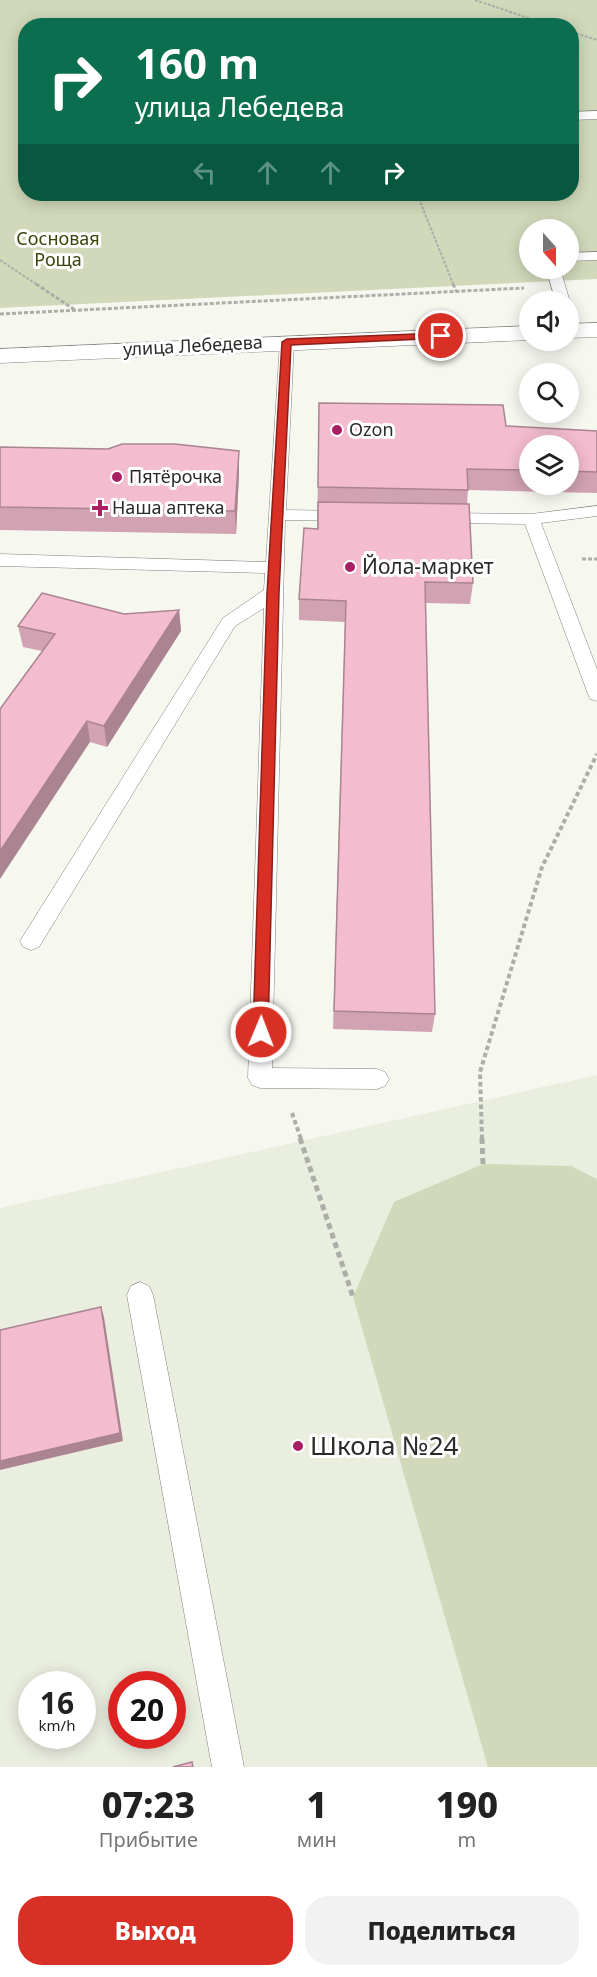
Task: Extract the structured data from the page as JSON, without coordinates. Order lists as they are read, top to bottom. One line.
{"streets":{"main road":["улица Лебедева"]},"parks":["Сосновая Роща"],"places":{"other":["Ozon","Пятёрочка","Йола-маркет","Школа №24"],"health":["Наша аптека"]},"north":"bottom","page":{"turn":["160 m","улица Лебедева"],"speed":"16 km/h","limit":"20","eta":["07:23","Прибытие","1","мин","190","m"],"buttons":["Выход","Поделиться"]}}
